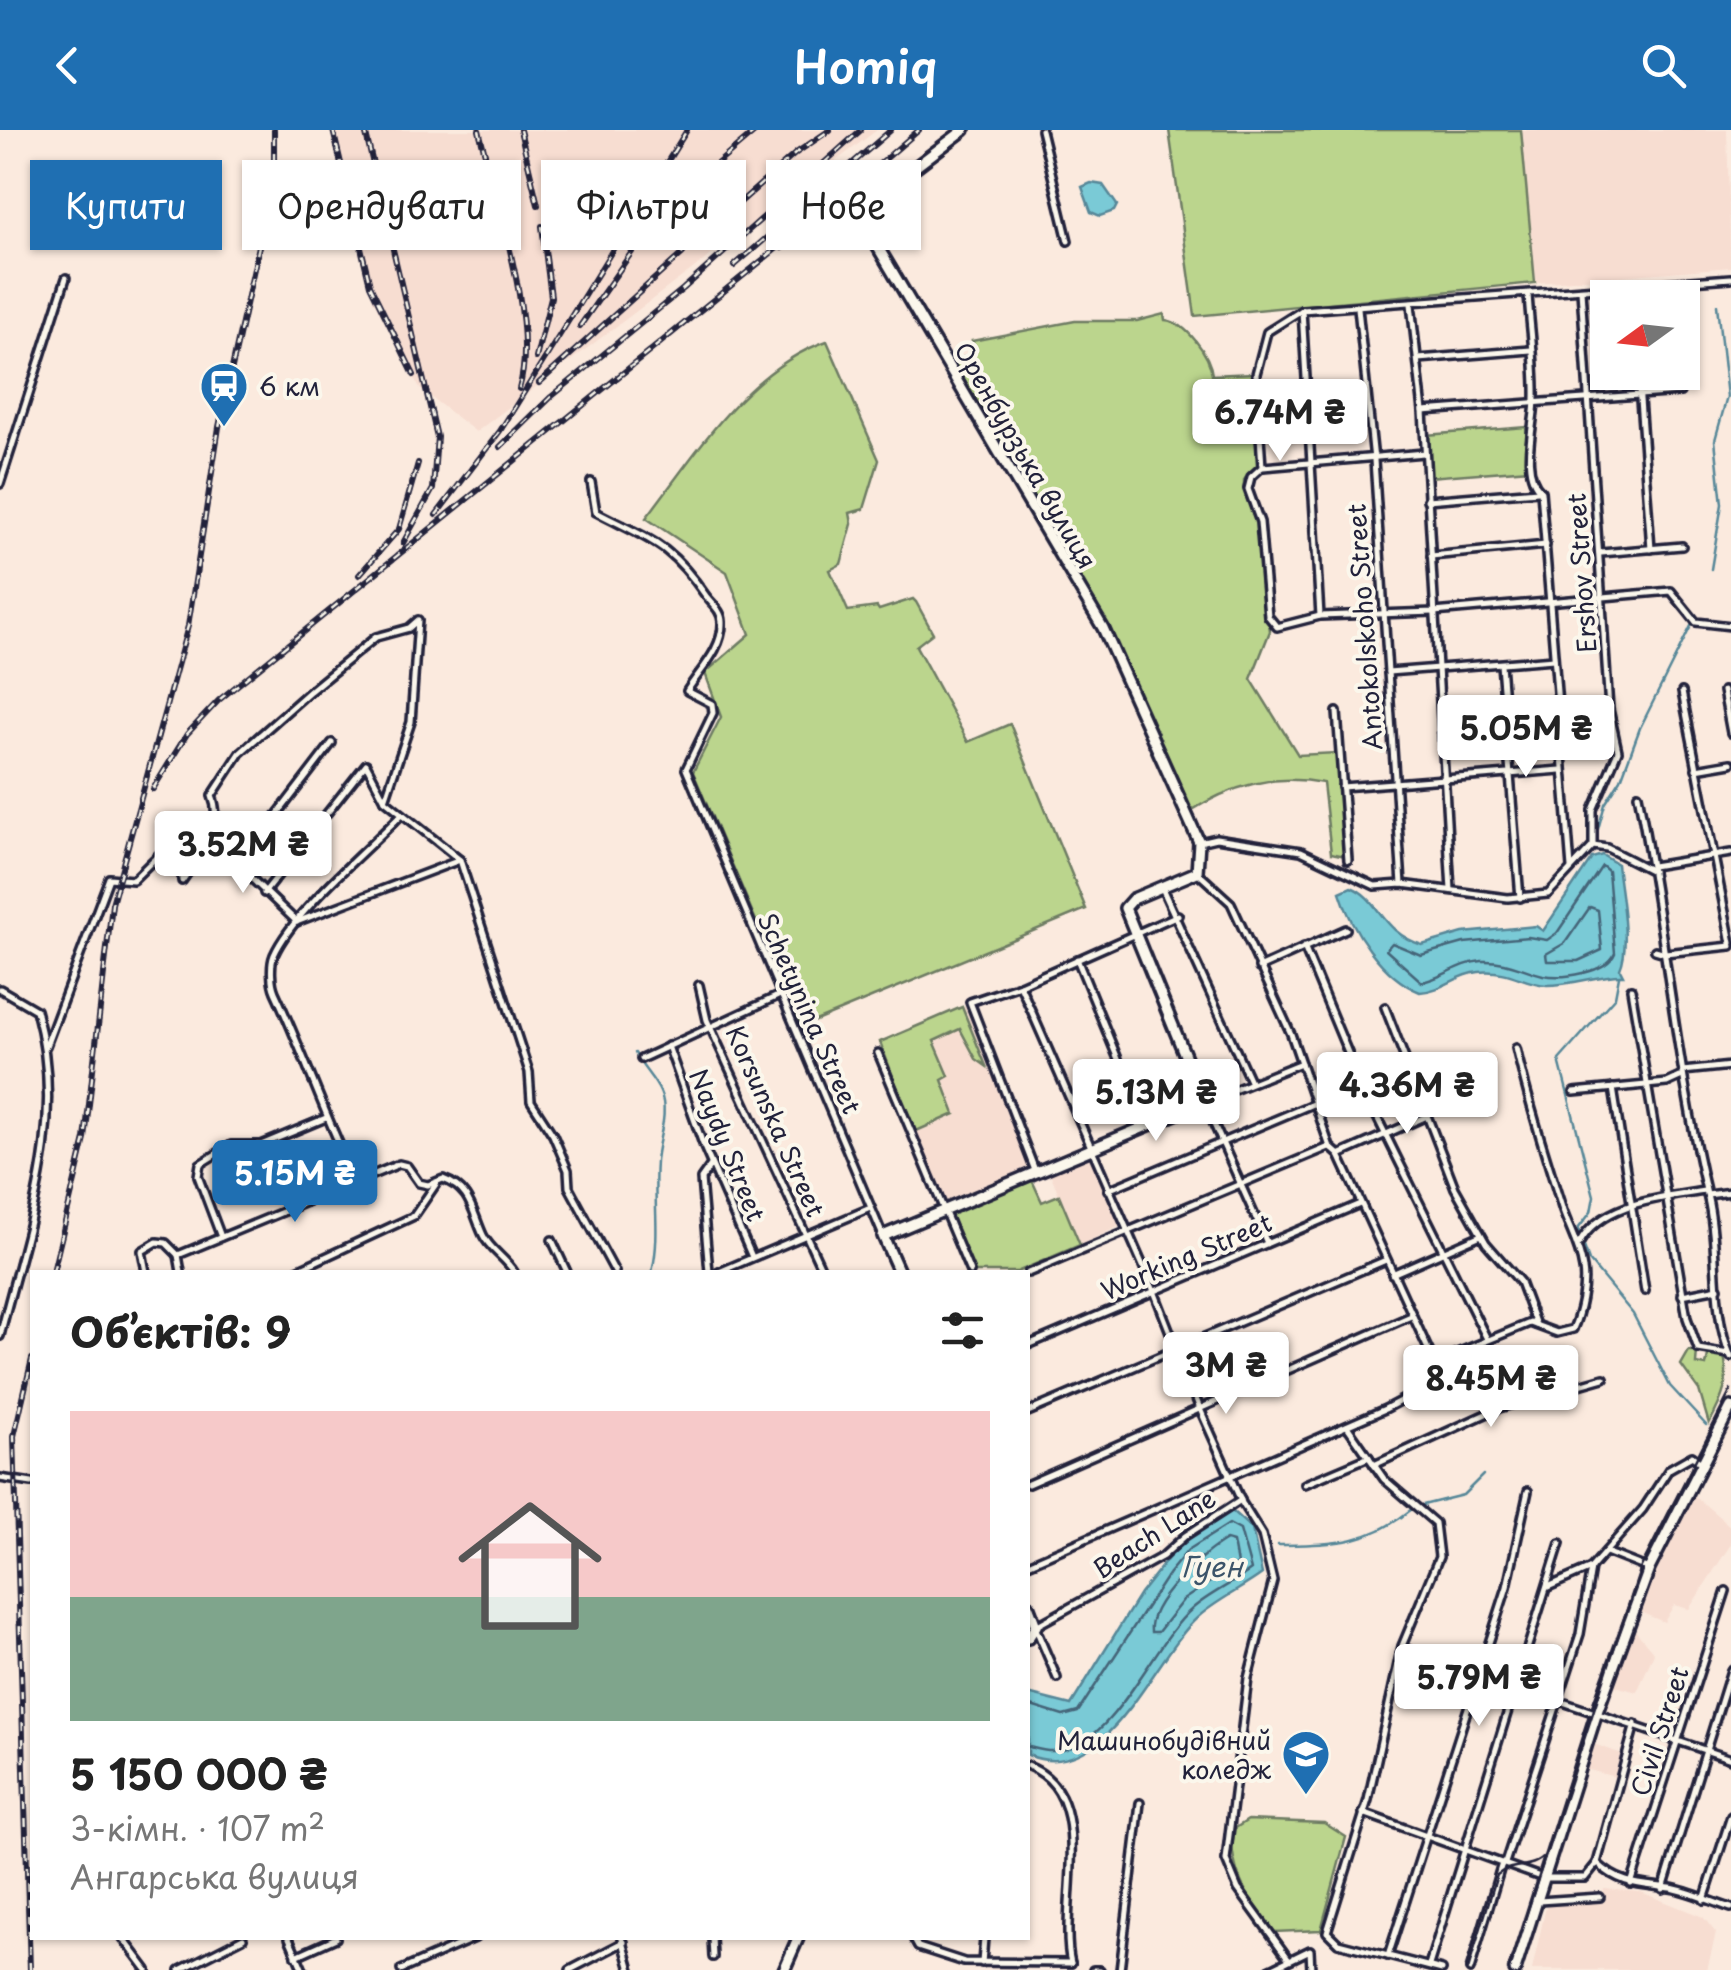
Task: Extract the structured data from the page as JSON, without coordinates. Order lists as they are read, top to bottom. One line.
{"streets":{"street":["Оренбурзька вулиця","Ershov Street","Antokolskoho Street","Schetynina Street","Korsunska Street","Naydy Street","Working Street","Beach Lane","Civil Street"]},"water":["Гуен"],"places":{"station":["6 км"],"school or university":["Машинобудівний коледж"]},"north":"left","page":{"header":"Homiq","chip":["Купити","Орендувати","Фільтри","Нове"],"price":["6.74M ₴","5.05M ₴","3.52M ₴","4.36M ₴","5.13M ₴","5.15M ₴","3M ₴","8.45M ₴","5.79M ₴"],"heading":"Об’єктів: 9","list":[{"name":"5 150 000 ₴","note":"3-кімн. · 107 m² · Ангарська вулиця"}]}}
